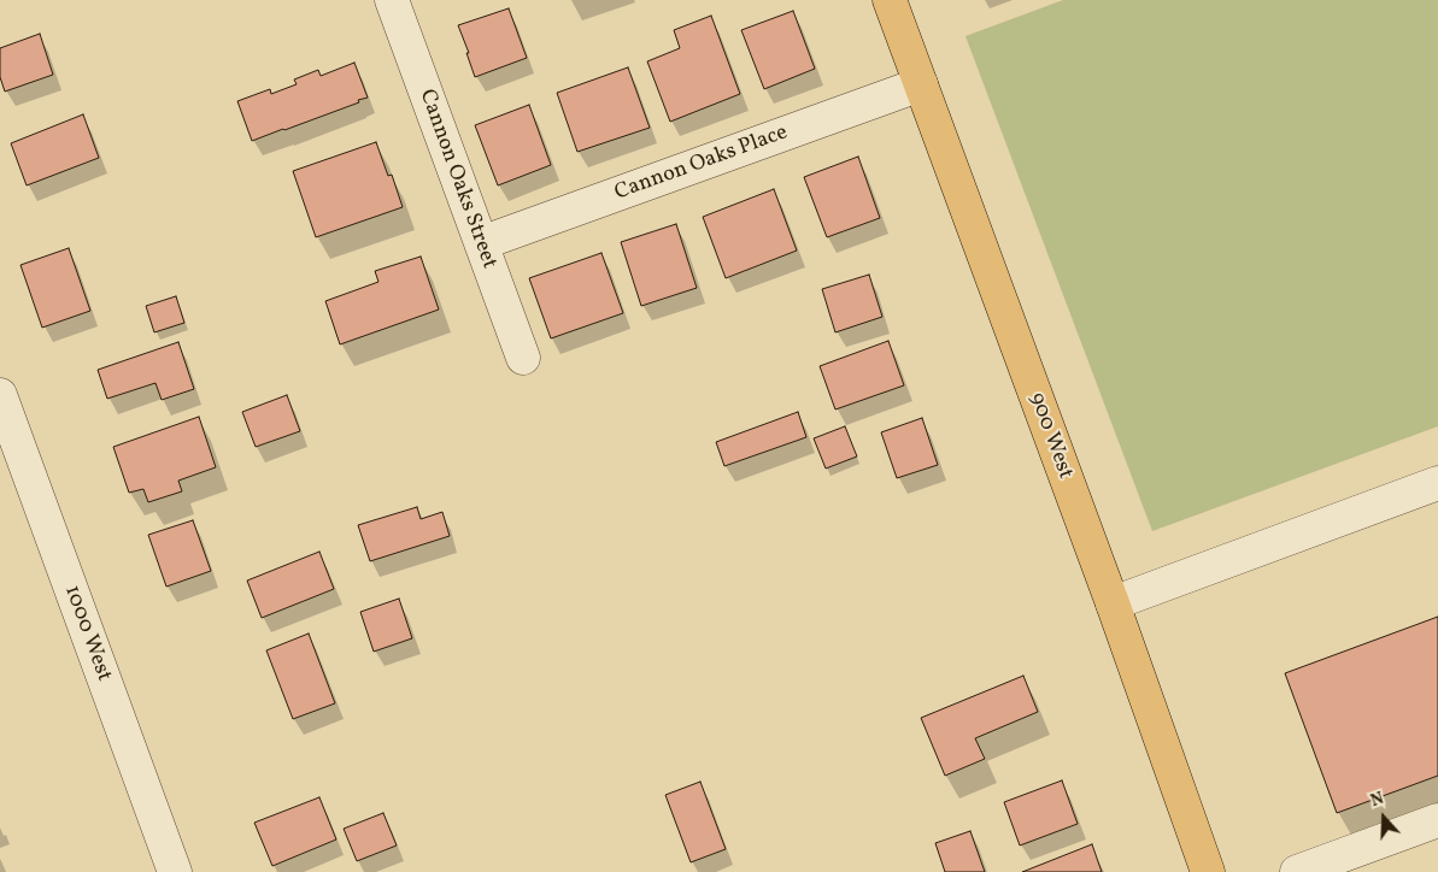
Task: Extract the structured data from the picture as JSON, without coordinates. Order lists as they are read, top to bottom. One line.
{"streets":{"main road":["900 West"],"street":["Cannon Oaks Place","Cannon Oaks Street","1000 West"]},"crossings":[["Cannon Oaks Place","Cannon Oaks Street"],["Cannon Oaks Place","900 West"]],"north":"top"}
